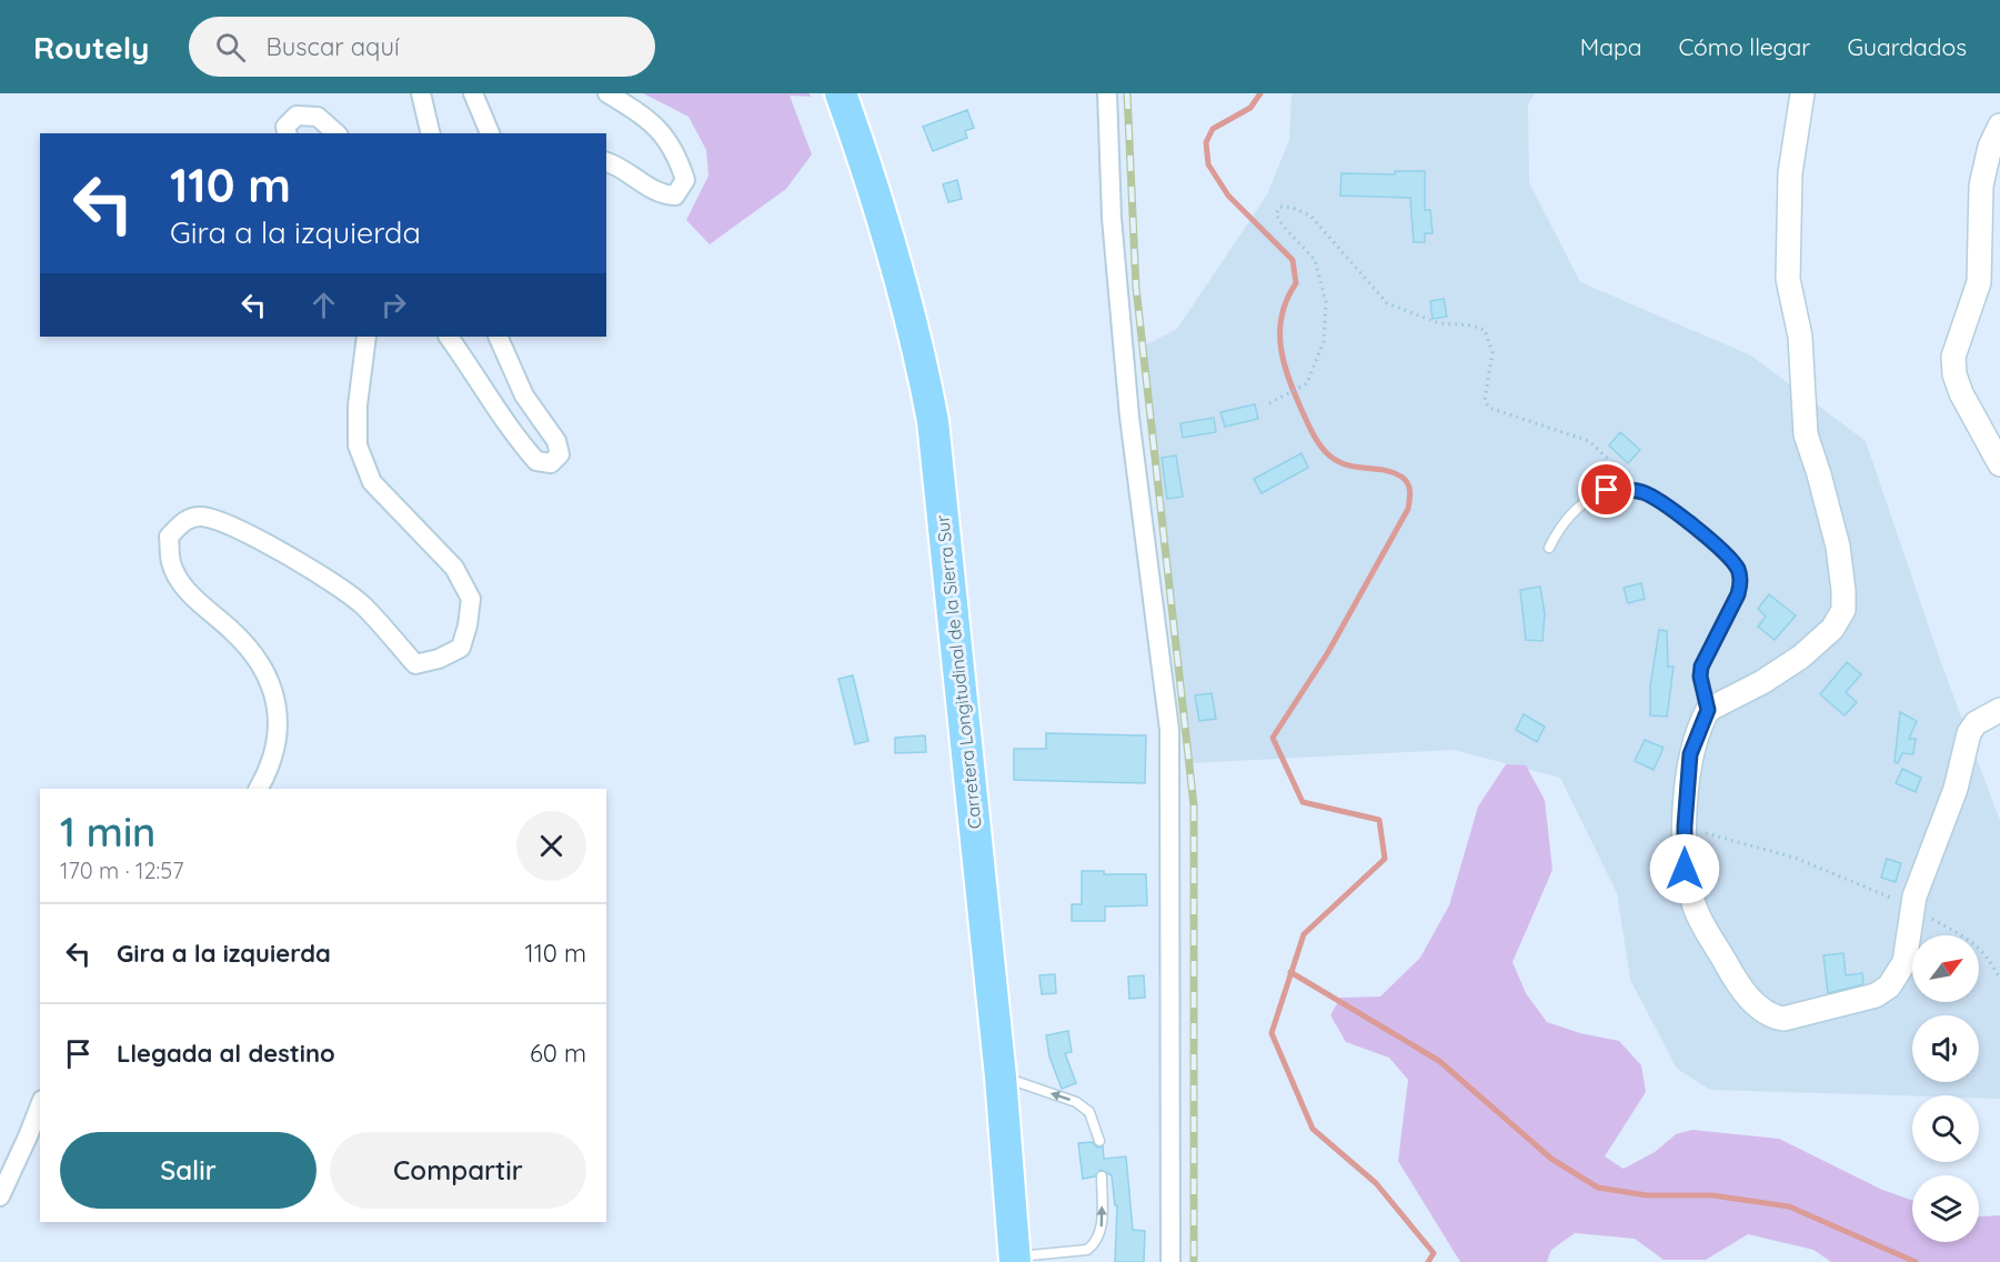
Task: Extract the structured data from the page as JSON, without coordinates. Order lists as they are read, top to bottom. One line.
{"streets":{"highway":["Carretera Longitudinal de la Sierra Sur"]},"north":"top right","page":{"header":"Routely","search":"Buscar aquí","nav":["Mapa","Cómo llegar","Guardados"],"turn":["110 m","Gira a la izquierda"],"heading":["1 min","170 m · 12:57"],"list":[{"name":"Gira a la izquierda","value":"110 m"},{"name":"Llegada al destino","value":"60 m"}],"buttons":["Salir","Compartir"]}}
